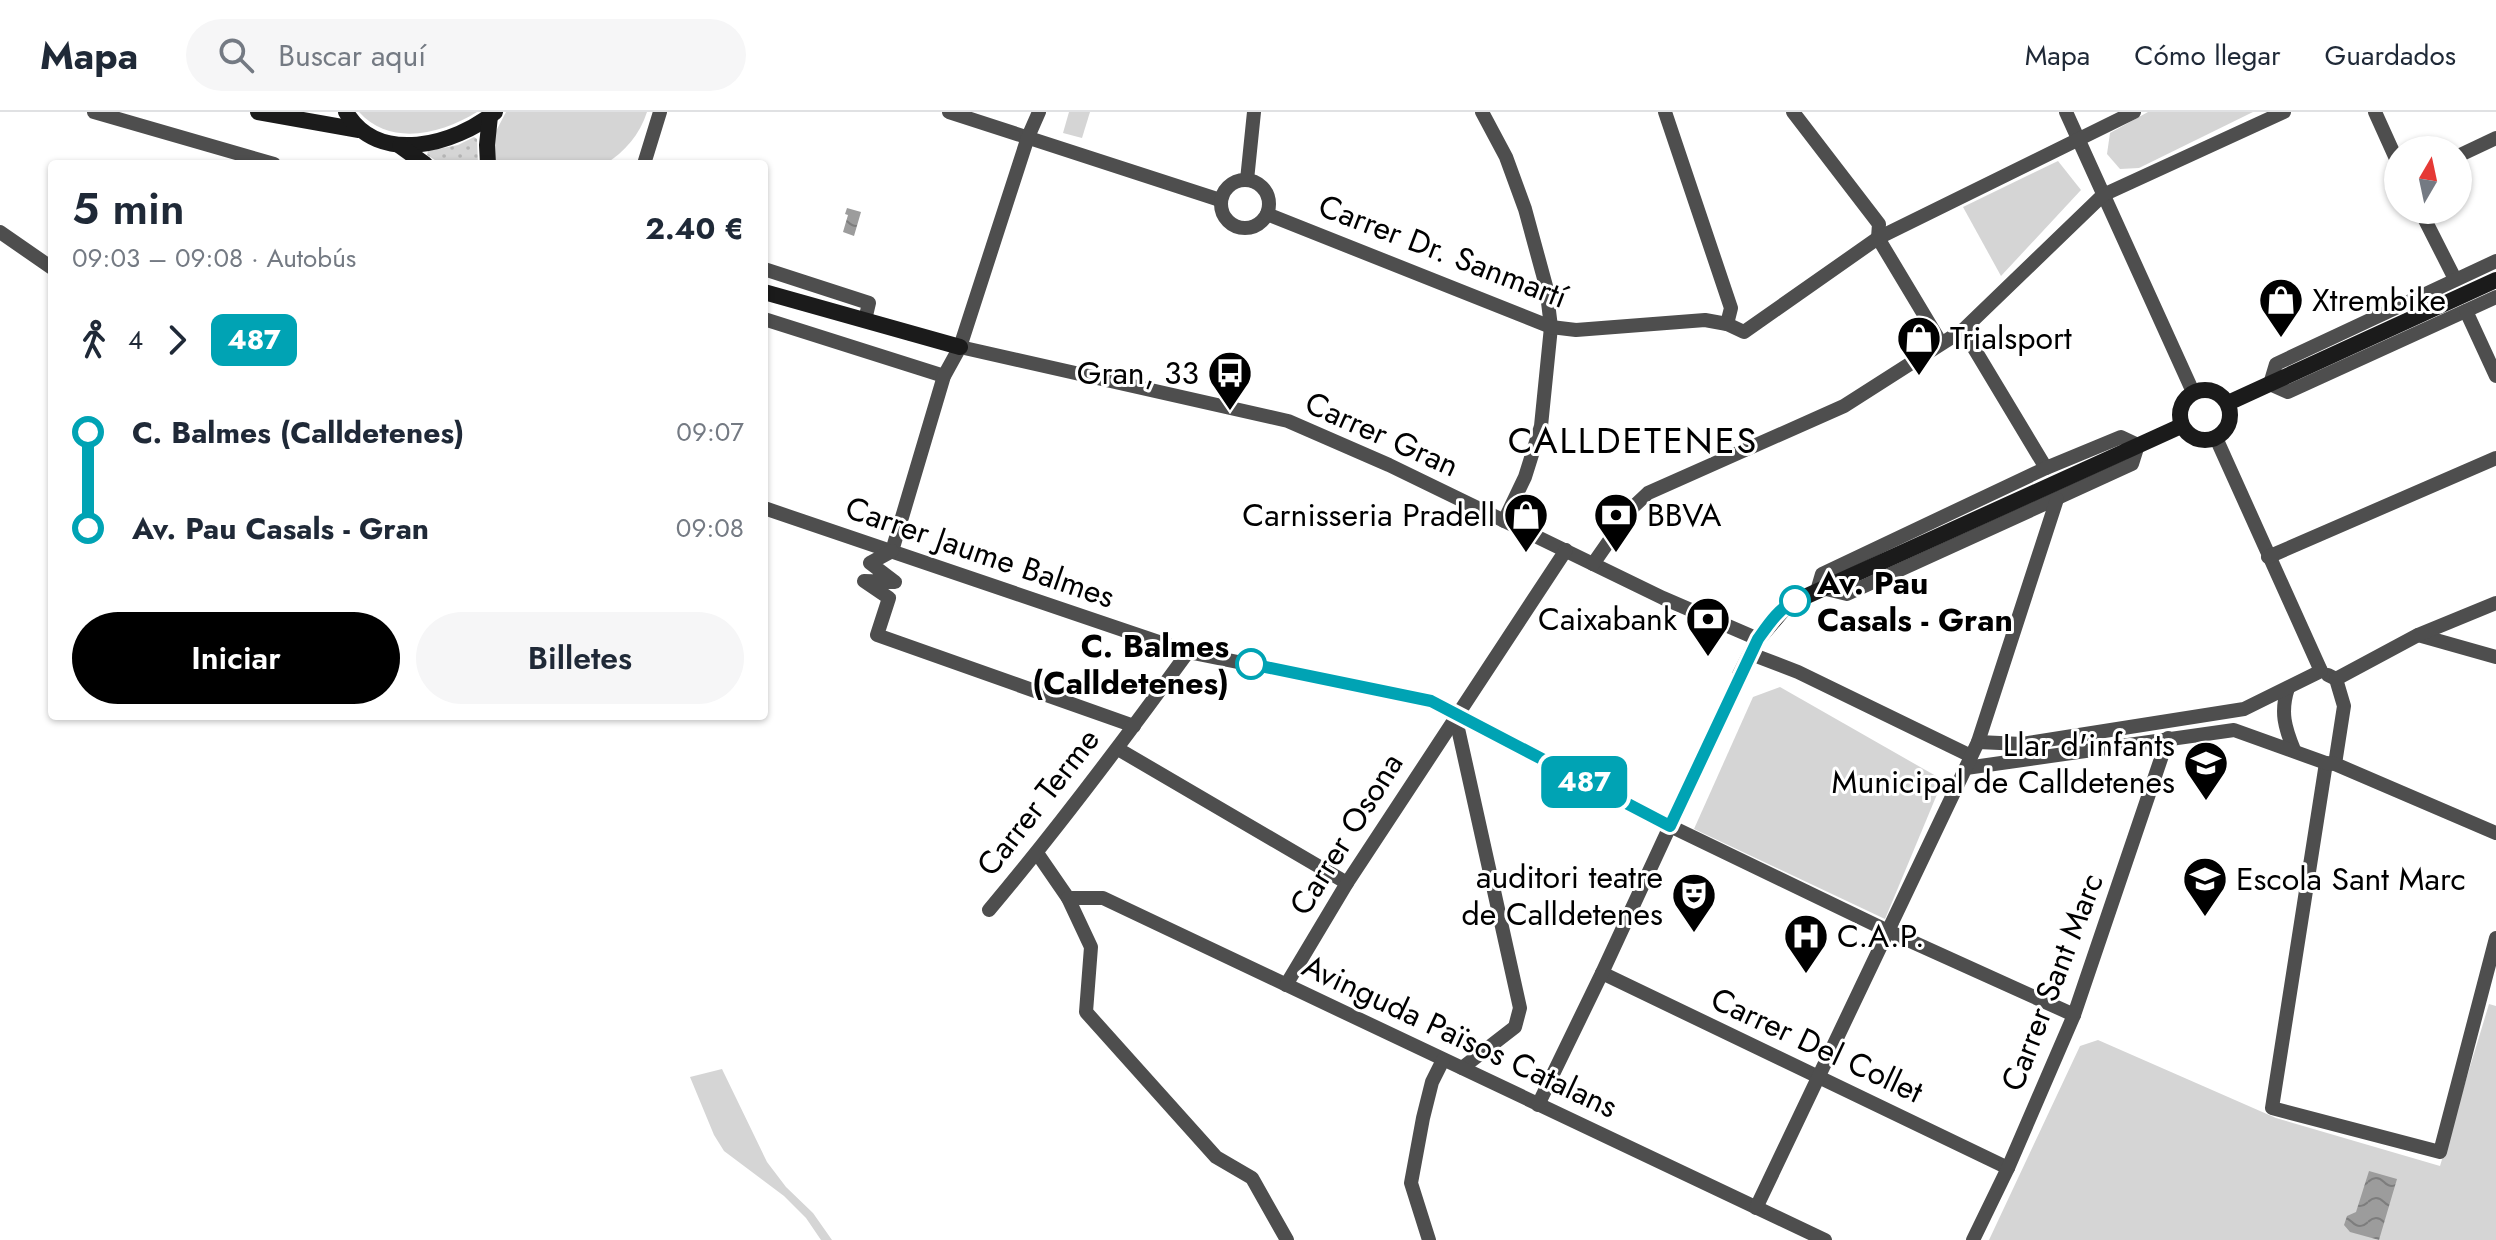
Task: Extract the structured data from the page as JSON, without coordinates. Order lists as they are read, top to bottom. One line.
{"streets":{"street":["Carrer Dr. Sanmartí","Carrer Gran","Carrer Jaume Balmes","Carrer Terme","Carrer Osona","Carrer Sant Marc","Avinguda Països Catalans","Carrer Del Collet"]},"crossings":[["Carrer Gran","Carrer Osona"],["Carrer Jaume Balmes","Carrer Terme"],["Carrer Jaume Balmes","Carrer Osona"],["Carrer Jaume Balmes","Carrer Sant Marc"],["Carrer Osona","Avinguda Països Catalans"],["Carrer Sant Marc","Carrer Del Collet"]],"districts":["CALLDETENES"],"places":{"shop":["Xtrembike","Trialsport","Carnisseria Pradell"],"bus stop":["Gran, 33"],"bank":["BBVA","Caixabank"],"other":["Av. Pau Casals - Gran","C. Balmes (Calldetenes)"],"school or university":["Llar d'infants Municipal de Calldetenes","Escola Sant Marc"],"theatre":["auditori teatre de Calldetenes"],"hospital":["C.A.P."]},"lines":["bus line 487"],"north":"top","page":{"header":"Mapa","search":"Buscar aquí","nav":["Mapa","Cómo llegar","Guardados"],"on_map":"487","heading":["5 min","09:03 – 09:08 · Autobús","2.40 €"],"legs":["4","487"],"list":[{"name":"C. Balmes (Calldetenes)","value":"09:07"},{"name":"Av. Pau Casals - Gran","value":"09:08"}],"buttons":["Iniciar","Billetes"]}}
